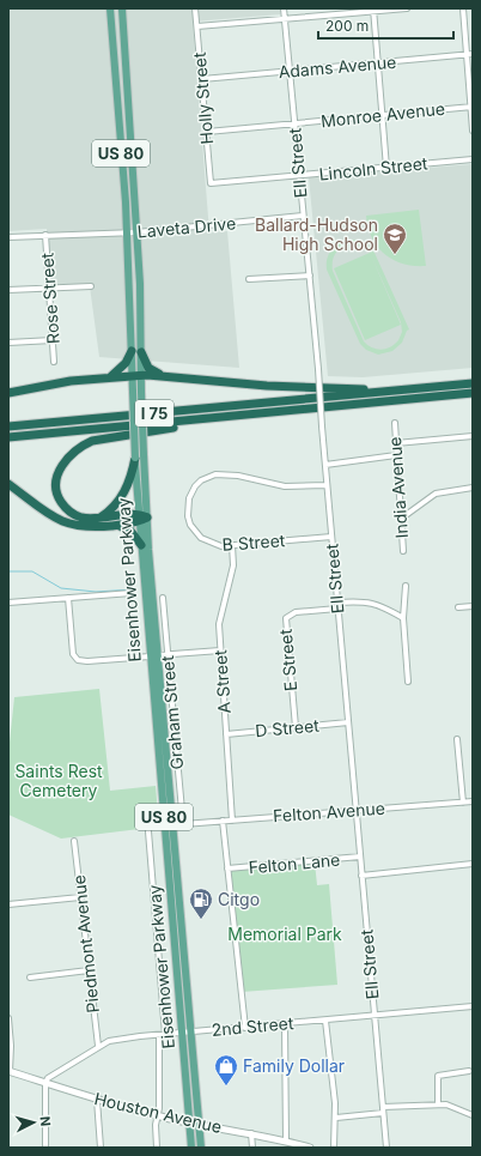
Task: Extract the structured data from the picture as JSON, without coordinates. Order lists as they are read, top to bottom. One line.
{"streets":{"highway":["I 75"],"main road":["US 80","Eisenhower Parkway"],"street":["Adams Avenue","Holly Street","Monroe Avenue","Ell Street","Lincoln Street","Laveta Drive","Rose Street","India Avenue","B Street","E Street","A Street","Graham Street","D Street","Felton Avenue","Felton Lane","Piedmont Avenue","2nd Street","Houston Avenue"]},"crossings":[["Adams Avenue","Holly Street"],["Adams Avenue","Ell Street"],["Holly Street","Monroe Avenue"],["Holly Street","Lincoln Street"],["Monroe Avenue","Ell Street"],["Ell Street","Lincoln Street"],["Ell Street","Laveta Drive"],["Ell Street","B Street"],["Ell Street","E Street"],["Ell Street","D Street"],["Ell Street","Felton Avenue"],["Ell Street","Felton Lane"],["Ell Street","2nd Street"],["Laveta Drive","Rose Street"],["Laveta Drive","Eisenhower Parkway"],["B Street","A Street"],["Eisenhower Parkway","2nd Street"],["Eisenhower Parkway","Houston Avenue"],["E Street","D Street"],["A Street","D Street"],["A Street","Felton Avenue"],["Graham Street","Felton Avenue"],["Piedmont Avenue","2nd Street"],["2nd Street","Houston Avenue"]],"parks":["Saints Rest Cemetery","Memorial Park"],"places":{"school or university":["Ballard-Hudson High School"],"fuel station":["Citgo"],"shop":["Family Dollar"]},"scale_bar":"200 m","north":"right"}
